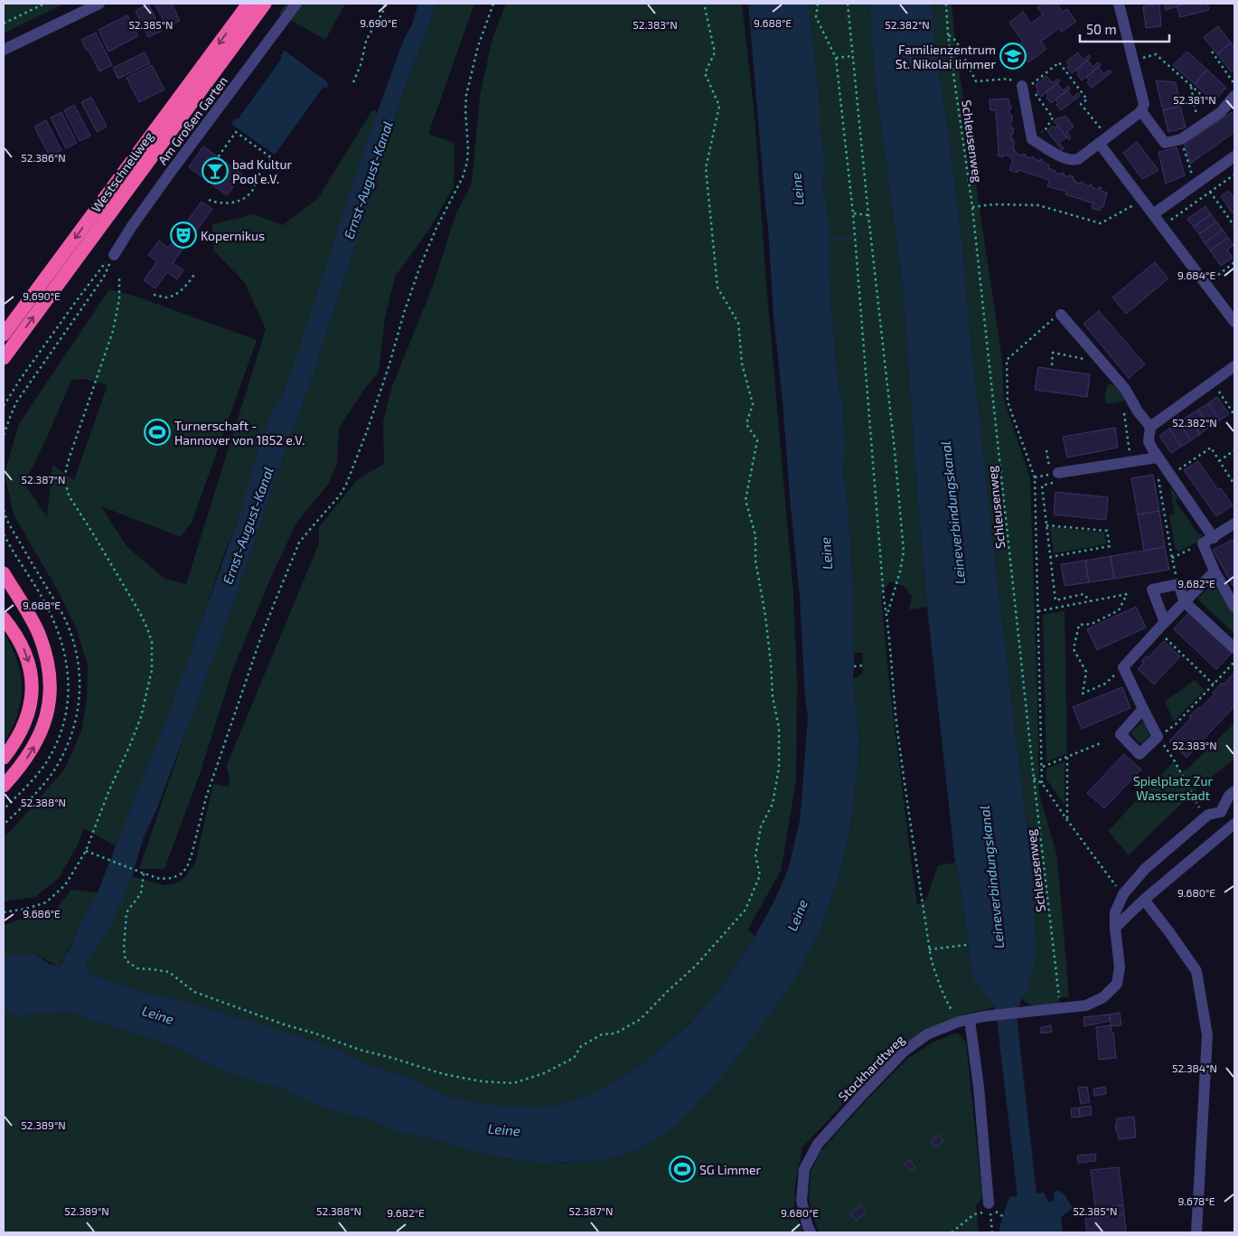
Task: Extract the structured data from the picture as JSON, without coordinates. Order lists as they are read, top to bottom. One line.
{"streets":{"highway":["Westschnellweg"],"street":["Am Großen Garten","Stockhardtweg"],"path":["Schleusenweg"]},"crossings":[["Schleusenweg","Stockhardtweg"]],"water":["Ernst-August-Kanal","Leine","Leineverbindungskanal"],"parks":["Spielplatz Zur Wasserstadt"],"places":{"school or university":["Familienzentrum St. Nikolai limmer"],"bar":["bad Kultur Pool e.V."],"theatre":["Kopernikus"],"sports":["Turnerschaft - Hannover von 1852 e.V.","SG Limmer"]},"scale_bar":"50 m","coordinates":["9.690°E","9.688°E","52.385°N","52.383°N","52.382°N","52.381°N","52.386°N","9.684°E","52.387°N","9.682°E","52.388°N","9.680°E","9.686°E","52.384°N","52.389°N","9.678°E"]}
